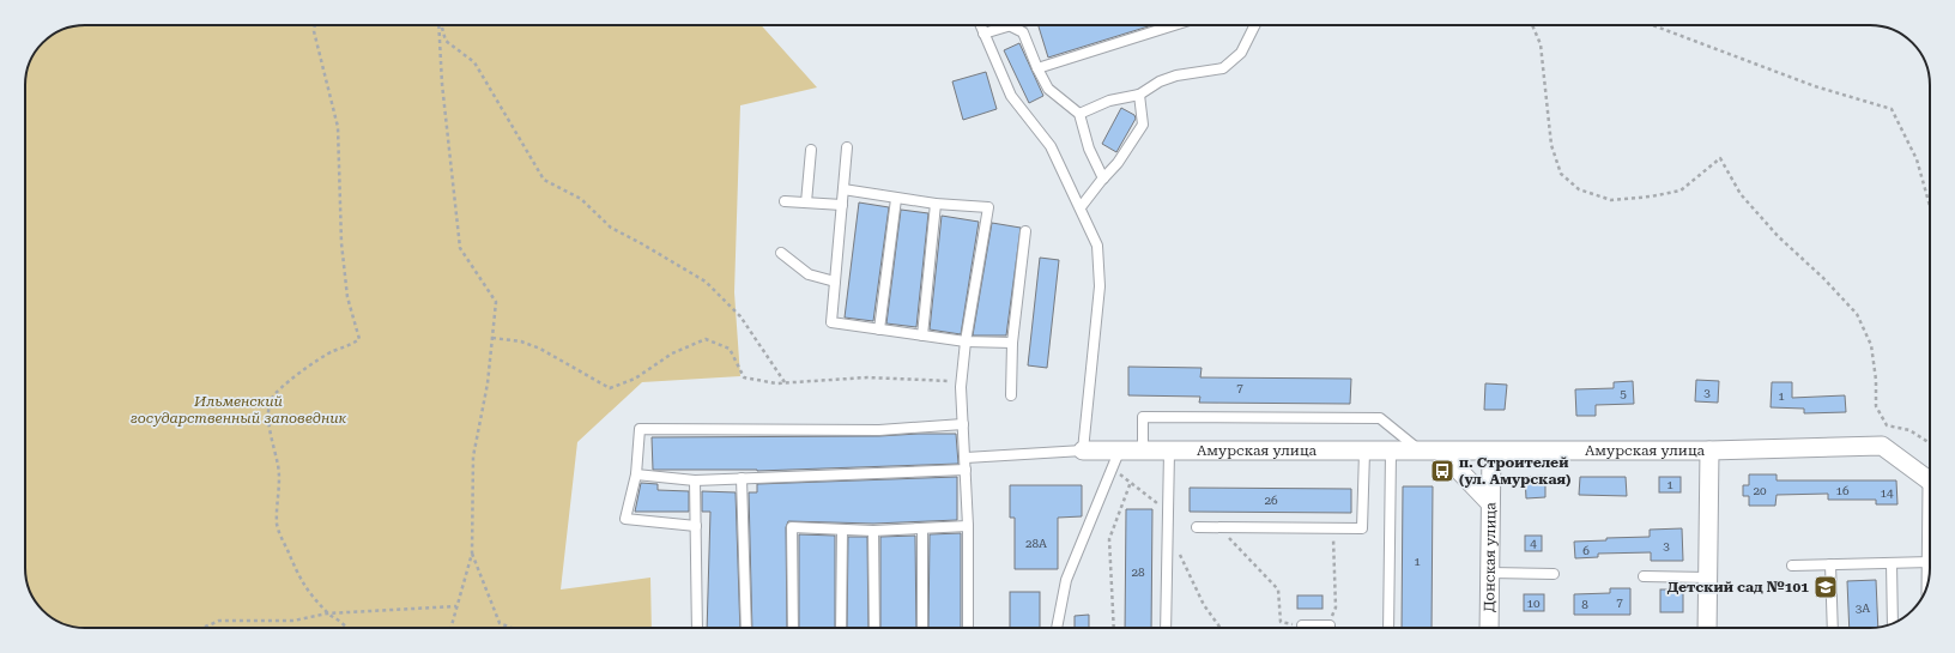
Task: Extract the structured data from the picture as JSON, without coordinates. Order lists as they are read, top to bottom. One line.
{"streets":{"street":["Амурская улица","Донская улица"]},"crossings":[["Амурская улица","Донская улица"]],"parks":["Ильменский государственный заповедник"],"places":{"bus stop":["п. Строителей (ул. Амурская)"],"school or university":["Детский сад №101"]},"house_numbers":["7","3","5","1","1","20","16","14","26","28А","4","3","6","1","28","7","10","8","3А"]}
